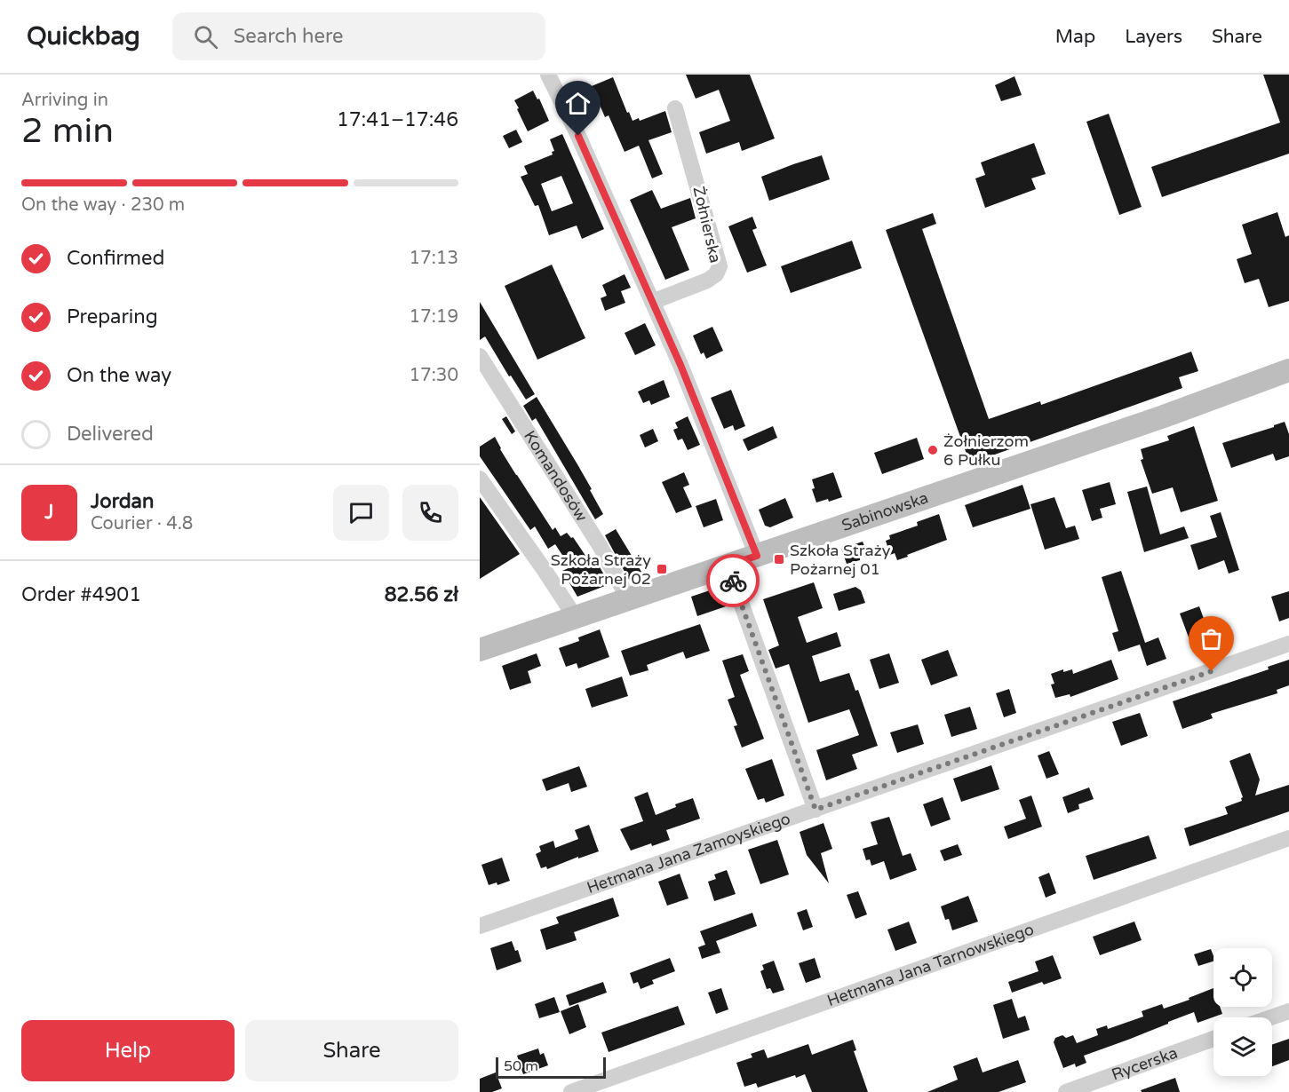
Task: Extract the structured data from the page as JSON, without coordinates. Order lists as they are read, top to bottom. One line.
{"streets":{"street":["Żołnierska","Komandosów","Sabinowska","Hetmana Jana Zamoyskiego","Hetmana Jana Tarnowskiego","Rycerska"]},"crossings":[["Komandosów","Sabinowska"]],"places":{"other":["Żołnierzom 6 Pułku"],"transit":["Szkoła Straży Pożarnej 01","Szkoła Straży Pożarnej 02"]},"scale_bar":"50 m","page":{"header":"Quickbag","search":"Search here","nav":["Map","Layers","Share"],"heading":["2 min","Arriving in","17:41–17:46"],"panel":["Jordan","Courier · 4.8","Order #4901","82.56 zł"],"bar":"On the way · 230 m","list":[["Confirmed","17:13"],["Preparing","17:19"],["On the way","17:30"],"Delivered"],"round":"J","buttons":["Help","Share"],"scale":"50 m"}}
